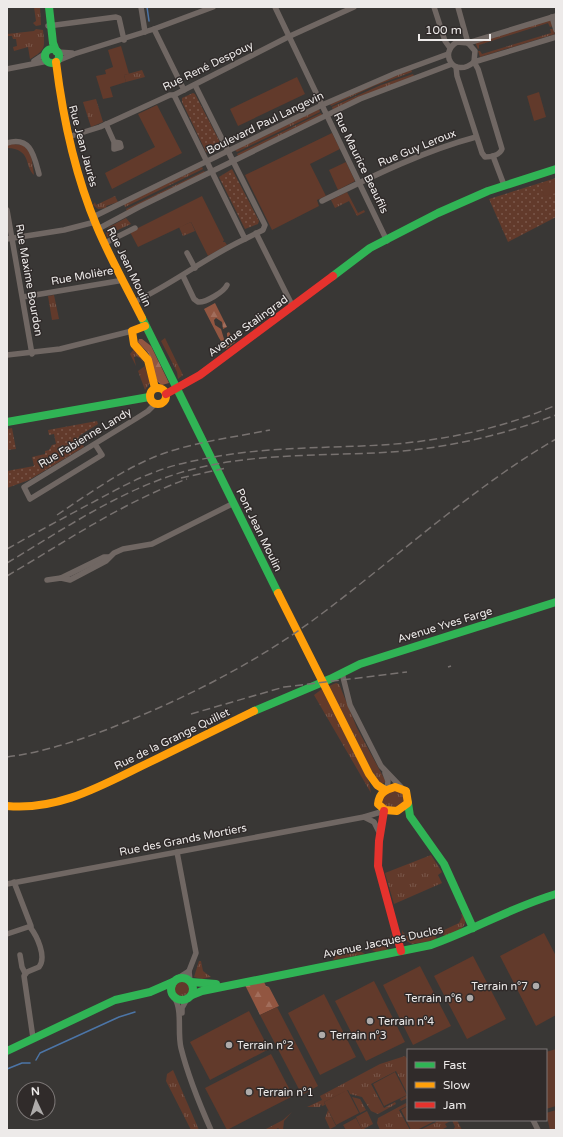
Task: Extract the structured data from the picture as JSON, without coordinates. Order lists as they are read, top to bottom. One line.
{"streets":{"main road":["Rue Jean Jaurès","Rue Jean Moulin","Avenue Stalingrad","Pont Jean Moulin","Avenue Yves Farge","Rue de la Grange Quillet","Avenue Jacques Duclos"],"street":["Rue René Despouy","Boulevard Paul Langevin","Rue Guy Leroux","Rue Maurice Beaufils","Rue Molière","Rue Maxime Bourdon","Rue Fabienne Landy","Rue des Grands Mortiers"]},"crossings":[["Rue René Despouy","Rue Jean Jaurès"],["Rue René Despouy","Rue Maurice Beaufils"],["Boulevard Paul Langevin","Rue Jean Jaurès"],["Boulevard Paul Langevin","Rue Maurice Beaufils"],["Boulevard Paul Langevin","Rue Jean Moulin"],["Rue Jean Jaurès","Rue Jean Moulin"],["Rue Guy Leroux","Rue Maurice Beaufils"],["Rue Maurice Beaufils","Avenue Stalingrad"],["Rue Jean Moulin","Rue Molière"],["Rue Jean Moulin","Pont Jean Moulin"],["Rue Molière","Rue Maxime Bourdon"],["Avenue Stalingrad","Rue Fabienne Landy"],["Avenue Yves Farge","Rue de la Grange Quillet"]],"places":["Terrain n°7","Terrain n°6","Terrain n°4","Terrain n°3","Terrain n°2","Terrain n°1"],"legend":["Fast","Slow","Jam"],"scale_bar":"100 m","north":"top"}
